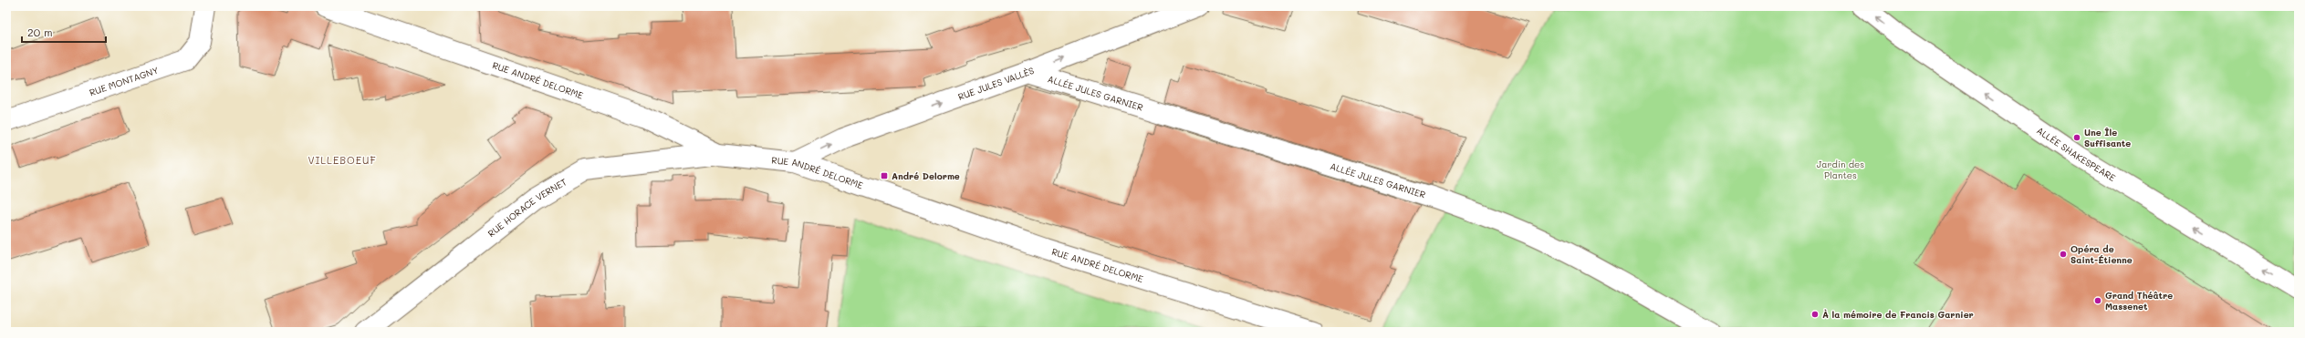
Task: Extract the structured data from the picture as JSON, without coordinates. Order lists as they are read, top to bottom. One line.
{"streets":{"street":["RUE ANDRÉ DELORME","RUE MONTAGNY","RUE JULES VALLÈS","ALLÉE JULES GARNIER","ALLÉE SHAKESPEARE","RUE HORACE VERNET"]},"crossings":[["RUE ANDRÉ DELORME","RUE JULES VALLÈS"],["RUE ANDRÉ DELORME","RUE HORACE VERNET"],["RUE JULES VALLÈS","ALLÉE JULES GARNIER"]],"one_way":["RUE JULES VALLÈS","ALLÉE SHAKESPEARE"],"districts":["VILLEBOEUF"],"parks":["Jardin des Plantes"],"places":{"other":["Une Île Suffisante","Opéra de Saint-Étienne","Grand Théâtre Massenet","À la mémoire de Francis Garnier"],"transit":["André Delorme"]},"scale_bar":"20 m"}
